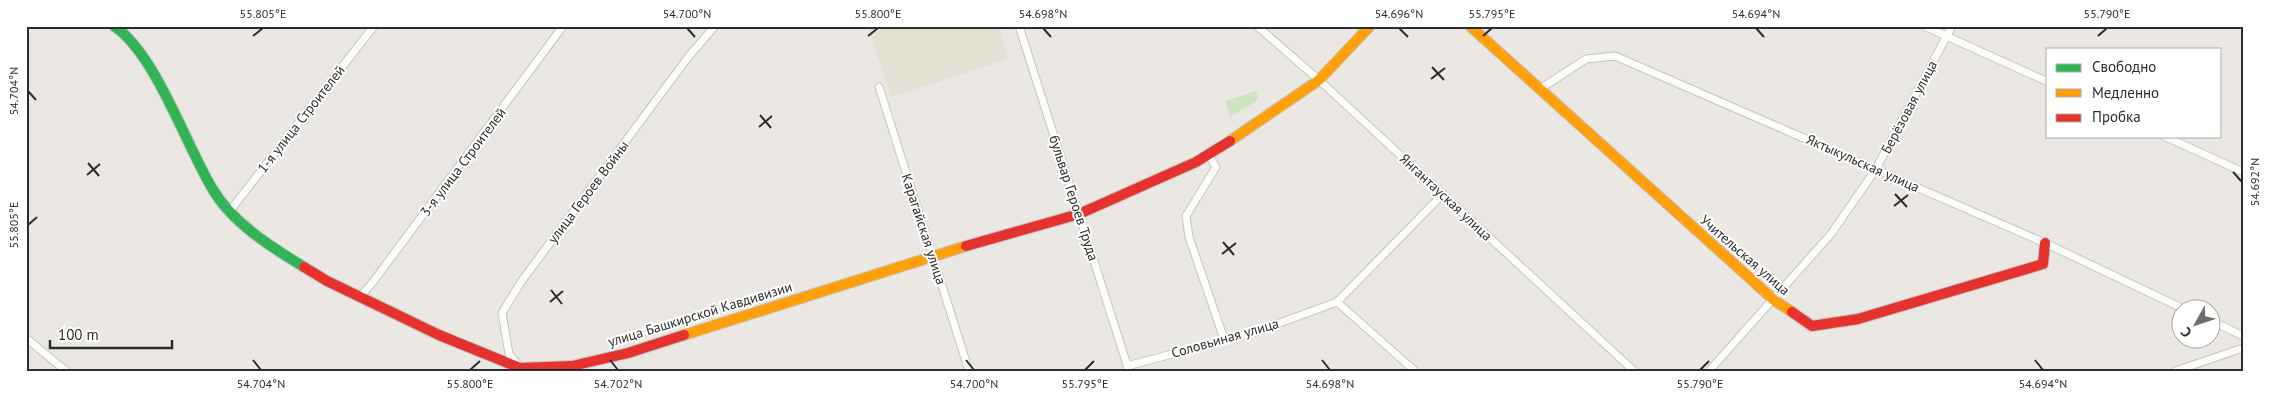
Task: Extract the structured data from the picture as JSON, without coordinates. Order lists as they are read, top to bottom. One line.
{"streets":{"street":["Берёзовая улица","1-я улица Строителей","3-я улица Строителей","Яктыкульская улица","улица Героев Войны","Янгантауская улица","бульвар Героев Труда","Карагайская улица","Учительская улица","улица Башкирской Кавдивизии","Соловьиная улица"]},"crossings":[["Берёзовая улица","Яктыкульская улица"],["Берёзовая улица","Учительская улица"],["1-я улица Строителей","улица Башкирской Кавдивизии"],["3-я улица Строителей","улица Башкирской Кавдивизии"],["Яктыкульская улица","Учительская улица"],["улица Героев Войны","улица Башкирской Кавдивизии"],["Янгантауская улица","улица Башкирской Кавдивизии"],["бульвар Героев Труда","улица Башкирской Кавдивизии"],["бульвар Героев Труда","Соловьиная улица"],["Карагайская улица","улица Башкирской Кавдивизии"]],"legend":["Свободно","Медленно","Пробка"],"scale_bar":"100 m","north":"bottom left","coordinates":["55.805°E","54.700°N","55.800°E","54.698°N","54.696°N","55.795°E","54.694°N","55.790°E","54.704°N","54.692°N","54.702°N"]}
